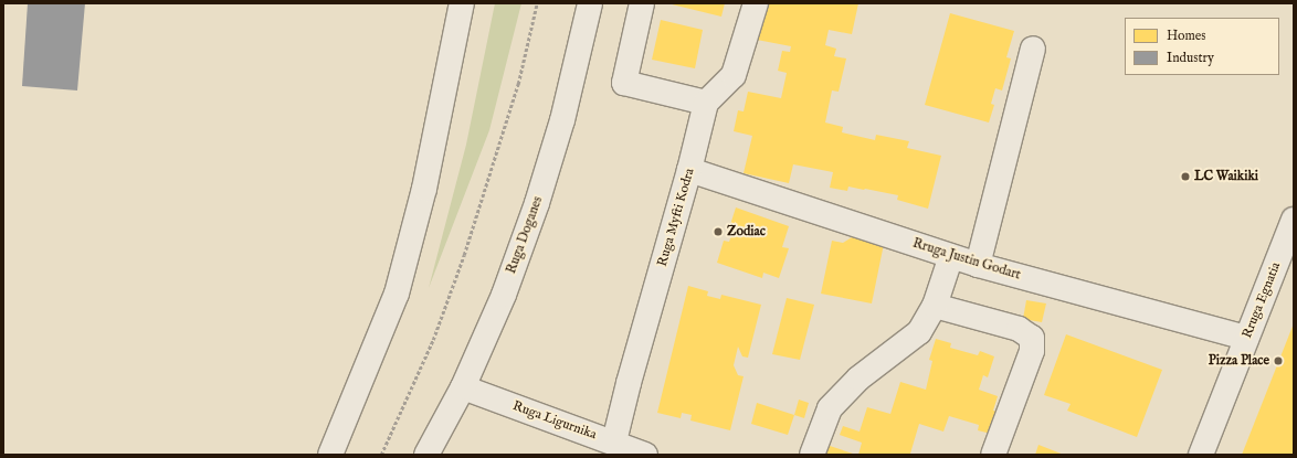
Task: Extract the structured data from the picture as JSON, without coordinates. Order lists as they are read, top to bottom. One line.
{"streets":{"street":["Ruga Myfti Kodra","Ruga Doganes","Rruga Justin Godart","Rruga Egnatia","Ruga Ligurnika"]},"crossings":[["Ruga Myfti Kodra","Rruga Justin Godart"],["Ruga Myfti Kodra","Ruga Ligurnika"],["Ruga Doganes","Ruga Ligurnika"],["Rruga Justin Godart","Rruga Egnatia"]],"places":["LC Waikiki","Zodiac","Pizza Place"],"legend":["Homes","Industry"]}
